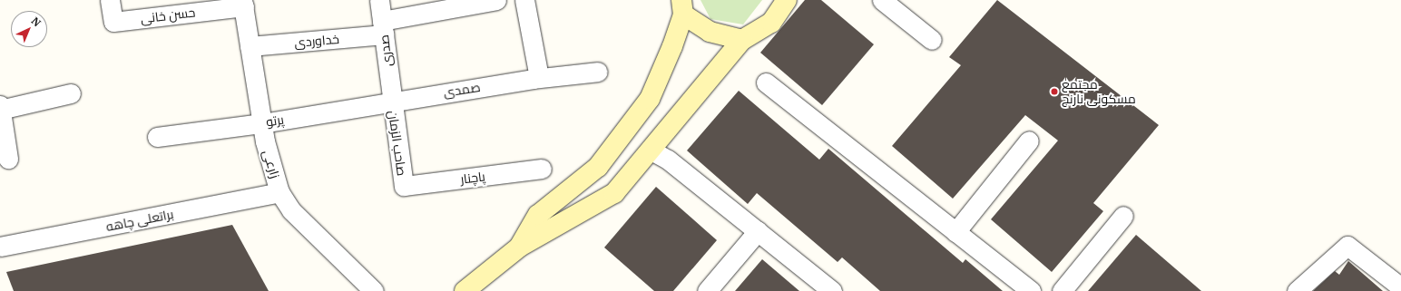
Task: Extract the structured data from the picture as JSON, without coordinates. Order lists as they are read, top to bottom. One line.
{"streets":{"street":["حسن خانی","خداوردی","صدری","صمدی","پرتو","صاحب الزمان","زارعی","پاچنار","براتعلی چاهه"]},"crossings":[["حسن خانی","زارعی"],["خداوردی","صدری"],["خداوردی","زارعی"],["صدری","صمدی"],["صدری","پرتو"],["صدری","صاحب الزمان"],["صمدی","پرتو"],["صمدی","صاحب الزمان"],["پرتو","صاحب الزمان"],["پرتو","زارعی"],["صاحب الزمان","پاچنار"],["زارعی","براتعلی چاهه"]],"places":["مجتمع مسکونی نارنج"],"north":"top right"}
